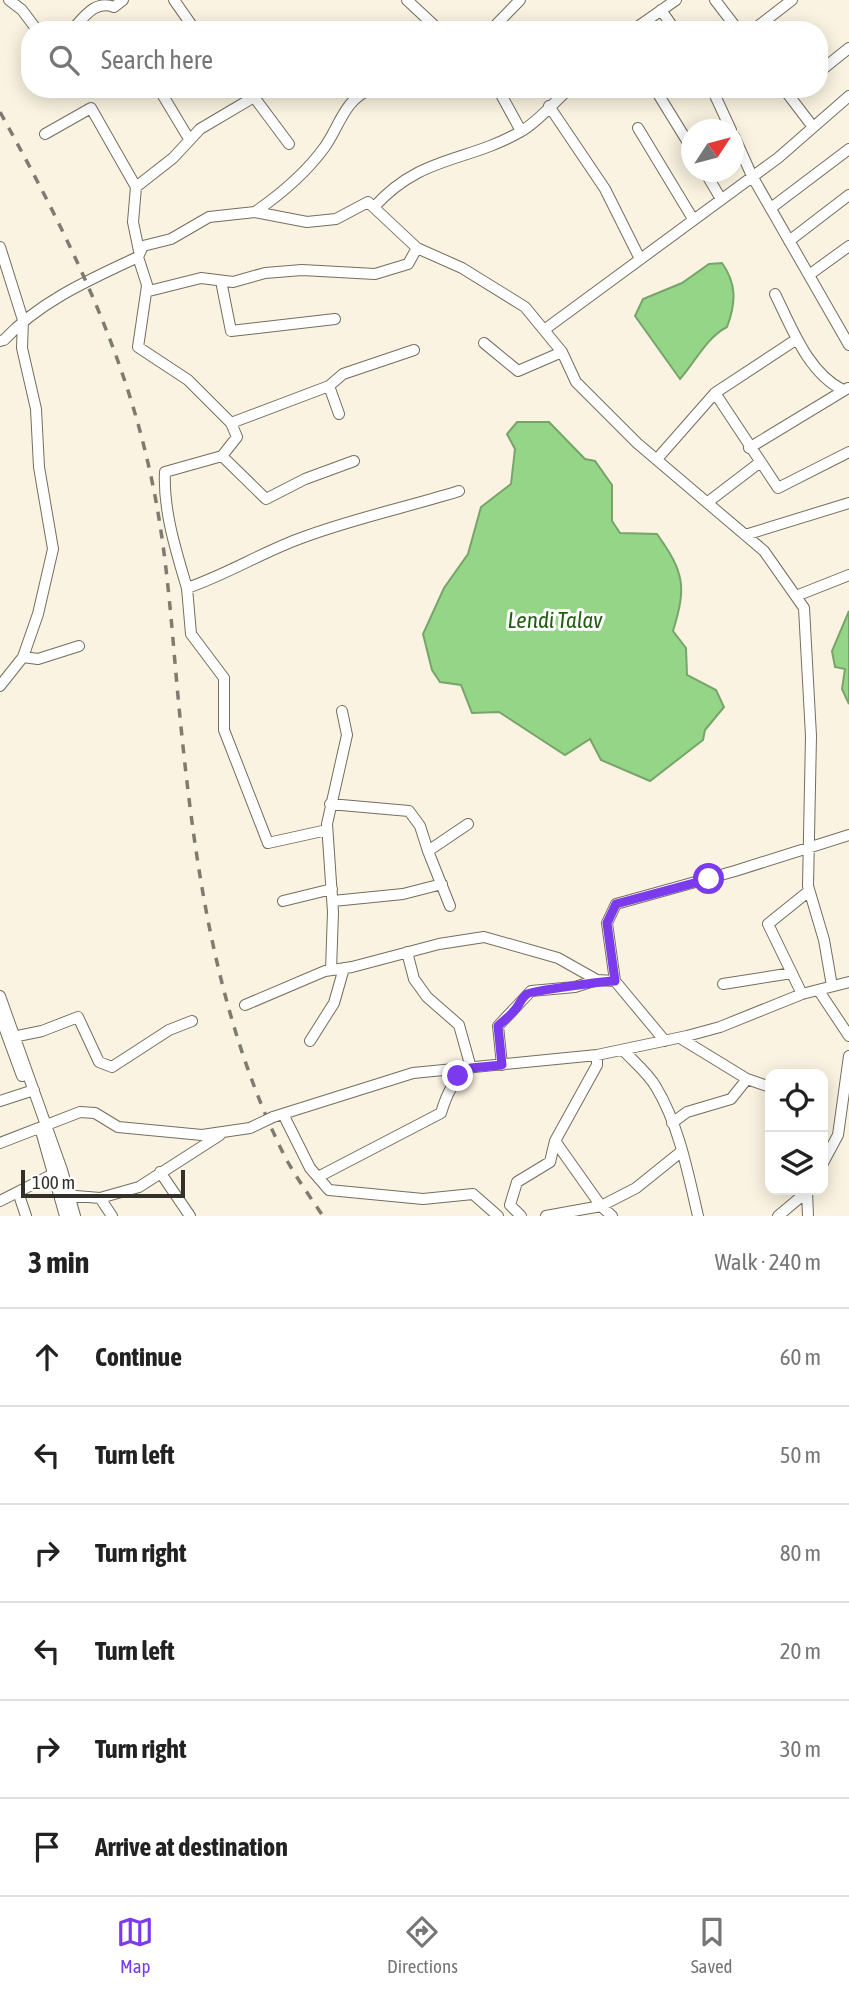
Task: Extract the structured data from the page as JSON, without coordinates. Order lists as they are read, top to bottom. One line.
{"water":["Lendi Talav"],"scale_bar":"100 m","north":"top right","page":{"search":"Search here","scale":"100 m","heading":["3 min","Walk · 240 m"],"list":[["Continue","60 m"],["Turn left","50 m"],["Turn right","80 m"],["Turn left","20 m"],["Turn right","30 m"],"Arrive at destination"],"nav":["Map","Directions","Saved"]}}
